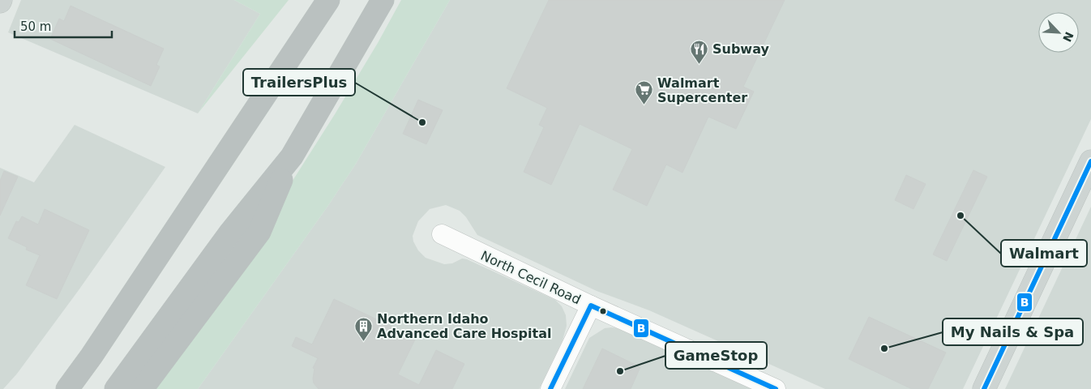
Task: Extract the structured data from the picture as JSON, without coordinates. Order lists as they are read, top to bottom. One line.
{"streets":{"street":["North Cecil Road"]},"places":{"restaurant":["Subway"],"supermarket":["Walmart Supercenter"],"other":["TrailersPlus","Walmart","My Nails & Spa","GameStop"],"building":["Northern Idaho Advanced Care Hospital"]},"lines":["transit line B"],"scale_bar":"50 m","north":"bottom right"}
